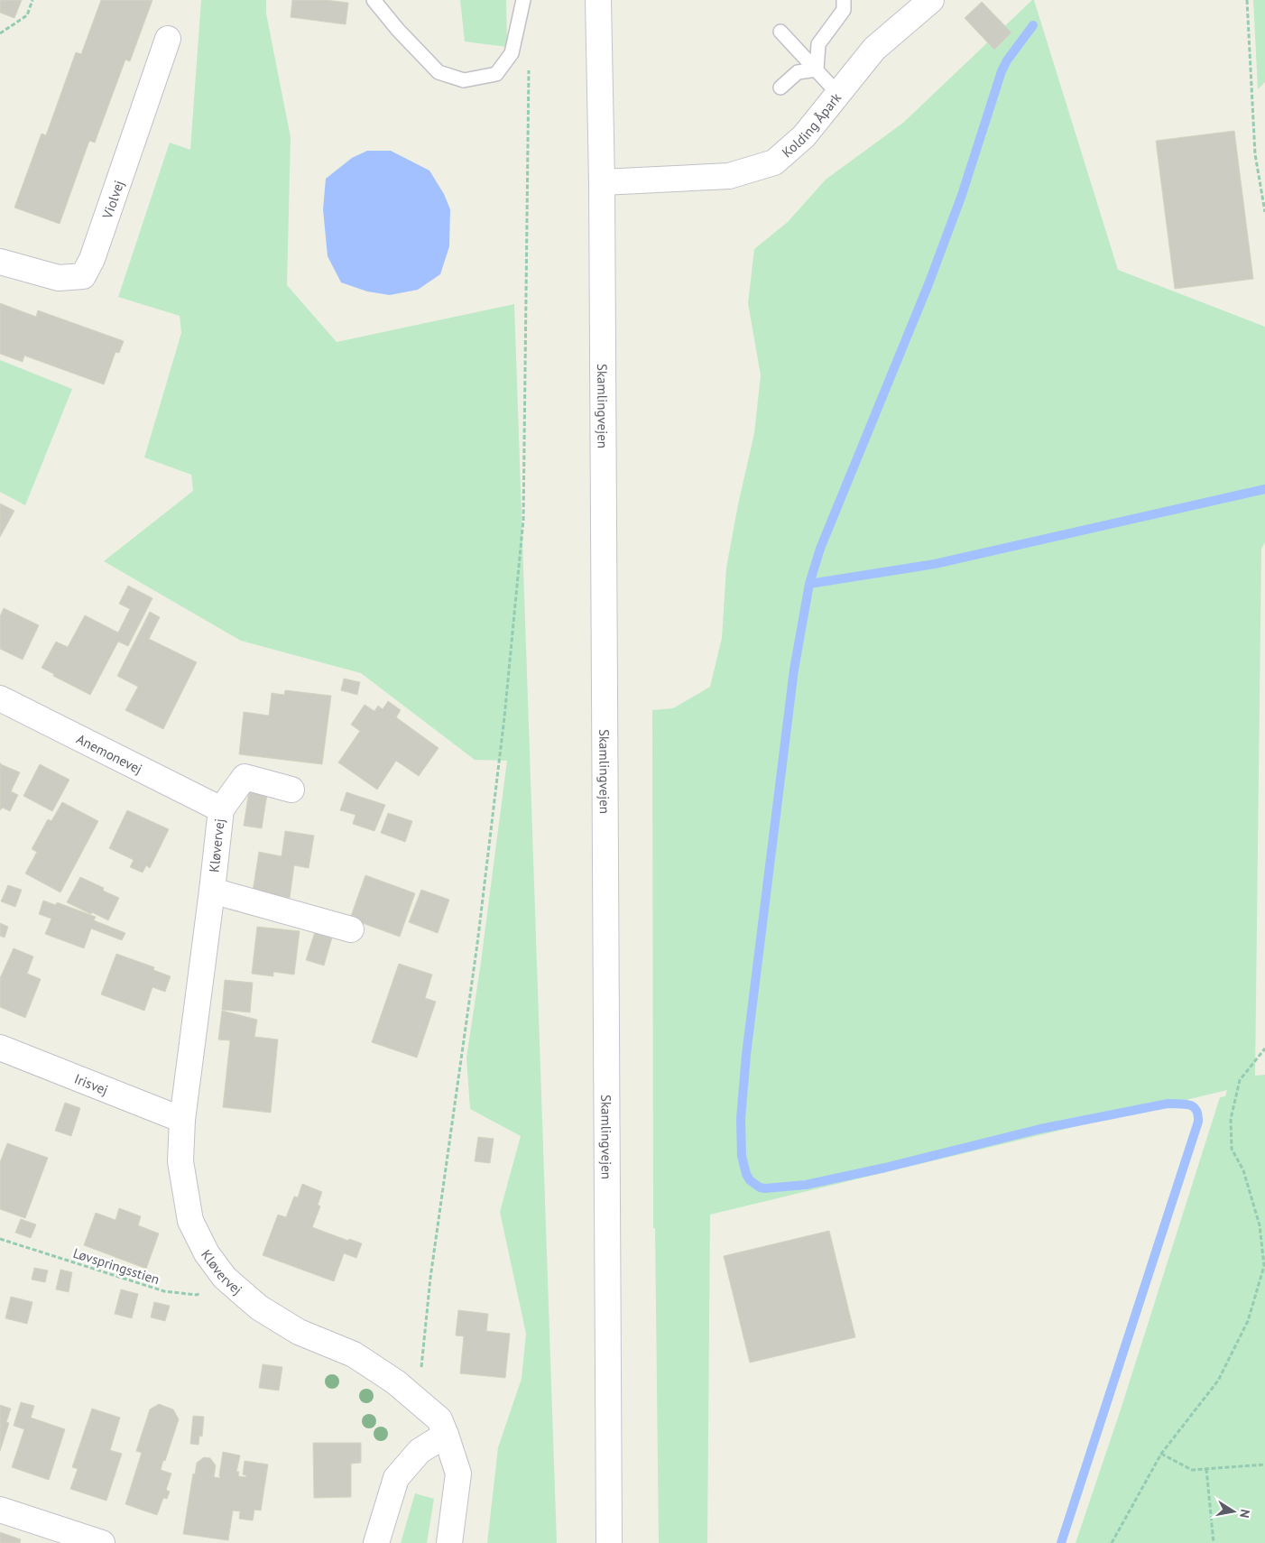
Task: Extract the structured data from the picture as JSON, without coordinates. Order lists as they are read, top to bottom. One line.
{"streets":{"street":["Kolding Åpark","Violvej","Skamlingvejen","Anemonevej","Kløvervej","Irisvej"],"path":["Løvspringsstien"]},"crossings":[["Kolding Åpark","Skamlingvejen"],["Anemonevej","Kløvervej"],["Kløvervej","Irisvej"],["Kløvervej","Løvspringsstien"]],"north":"right"}
